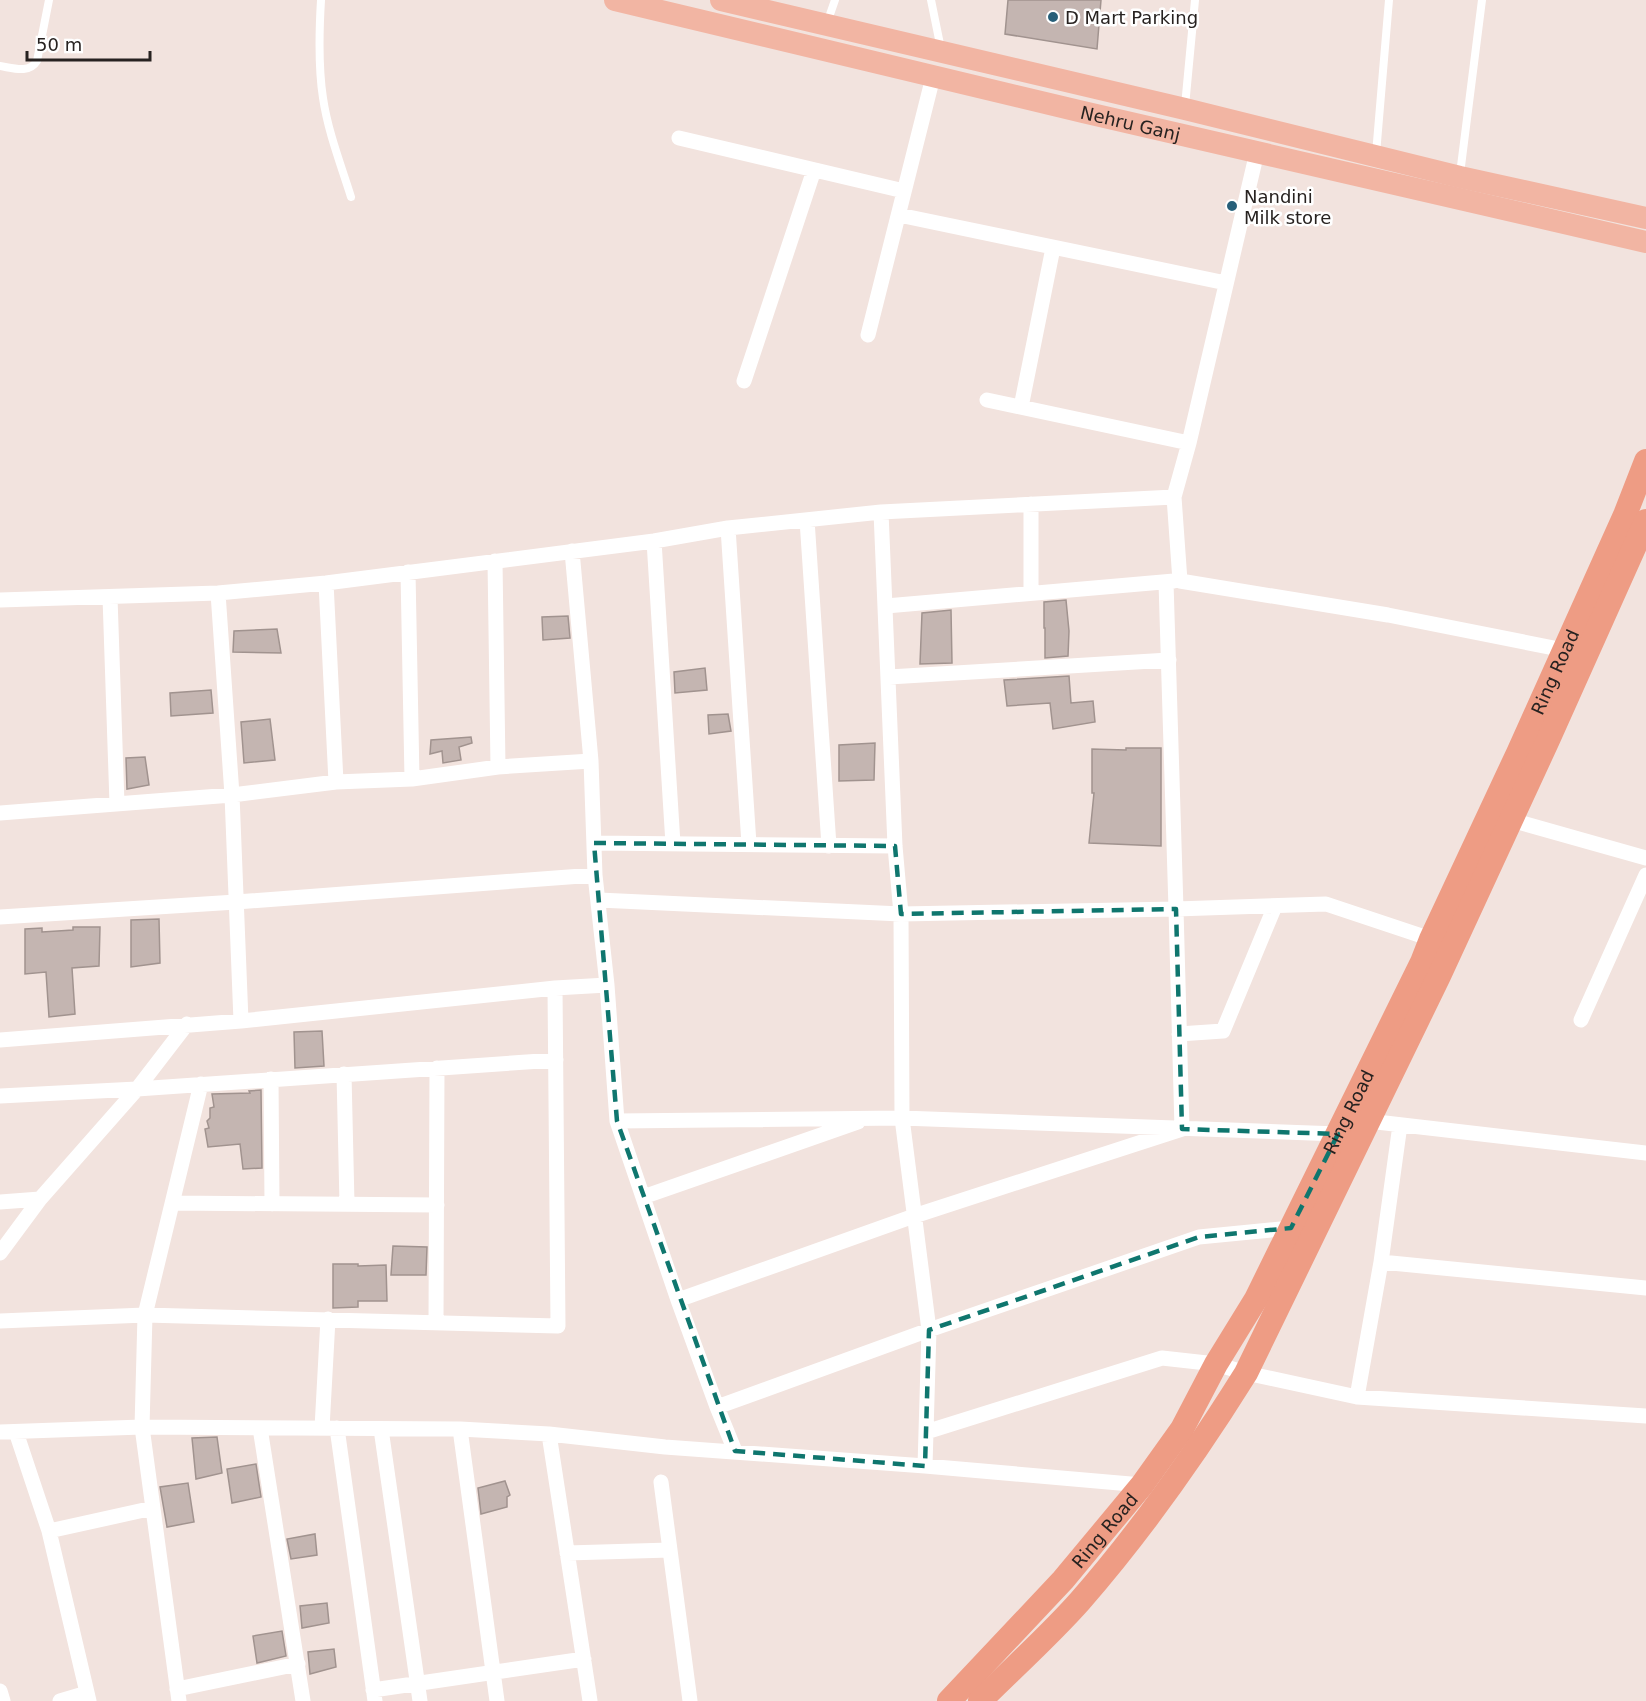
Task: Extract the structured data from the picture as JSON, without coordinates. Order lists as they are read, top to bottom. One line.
{"streets":{"highway":["Ring Road"],"main road":["Nehru Ganj"]},"places":["D Mart Parking","Nandini Milk store"],"scale_bar":"50 m"}
